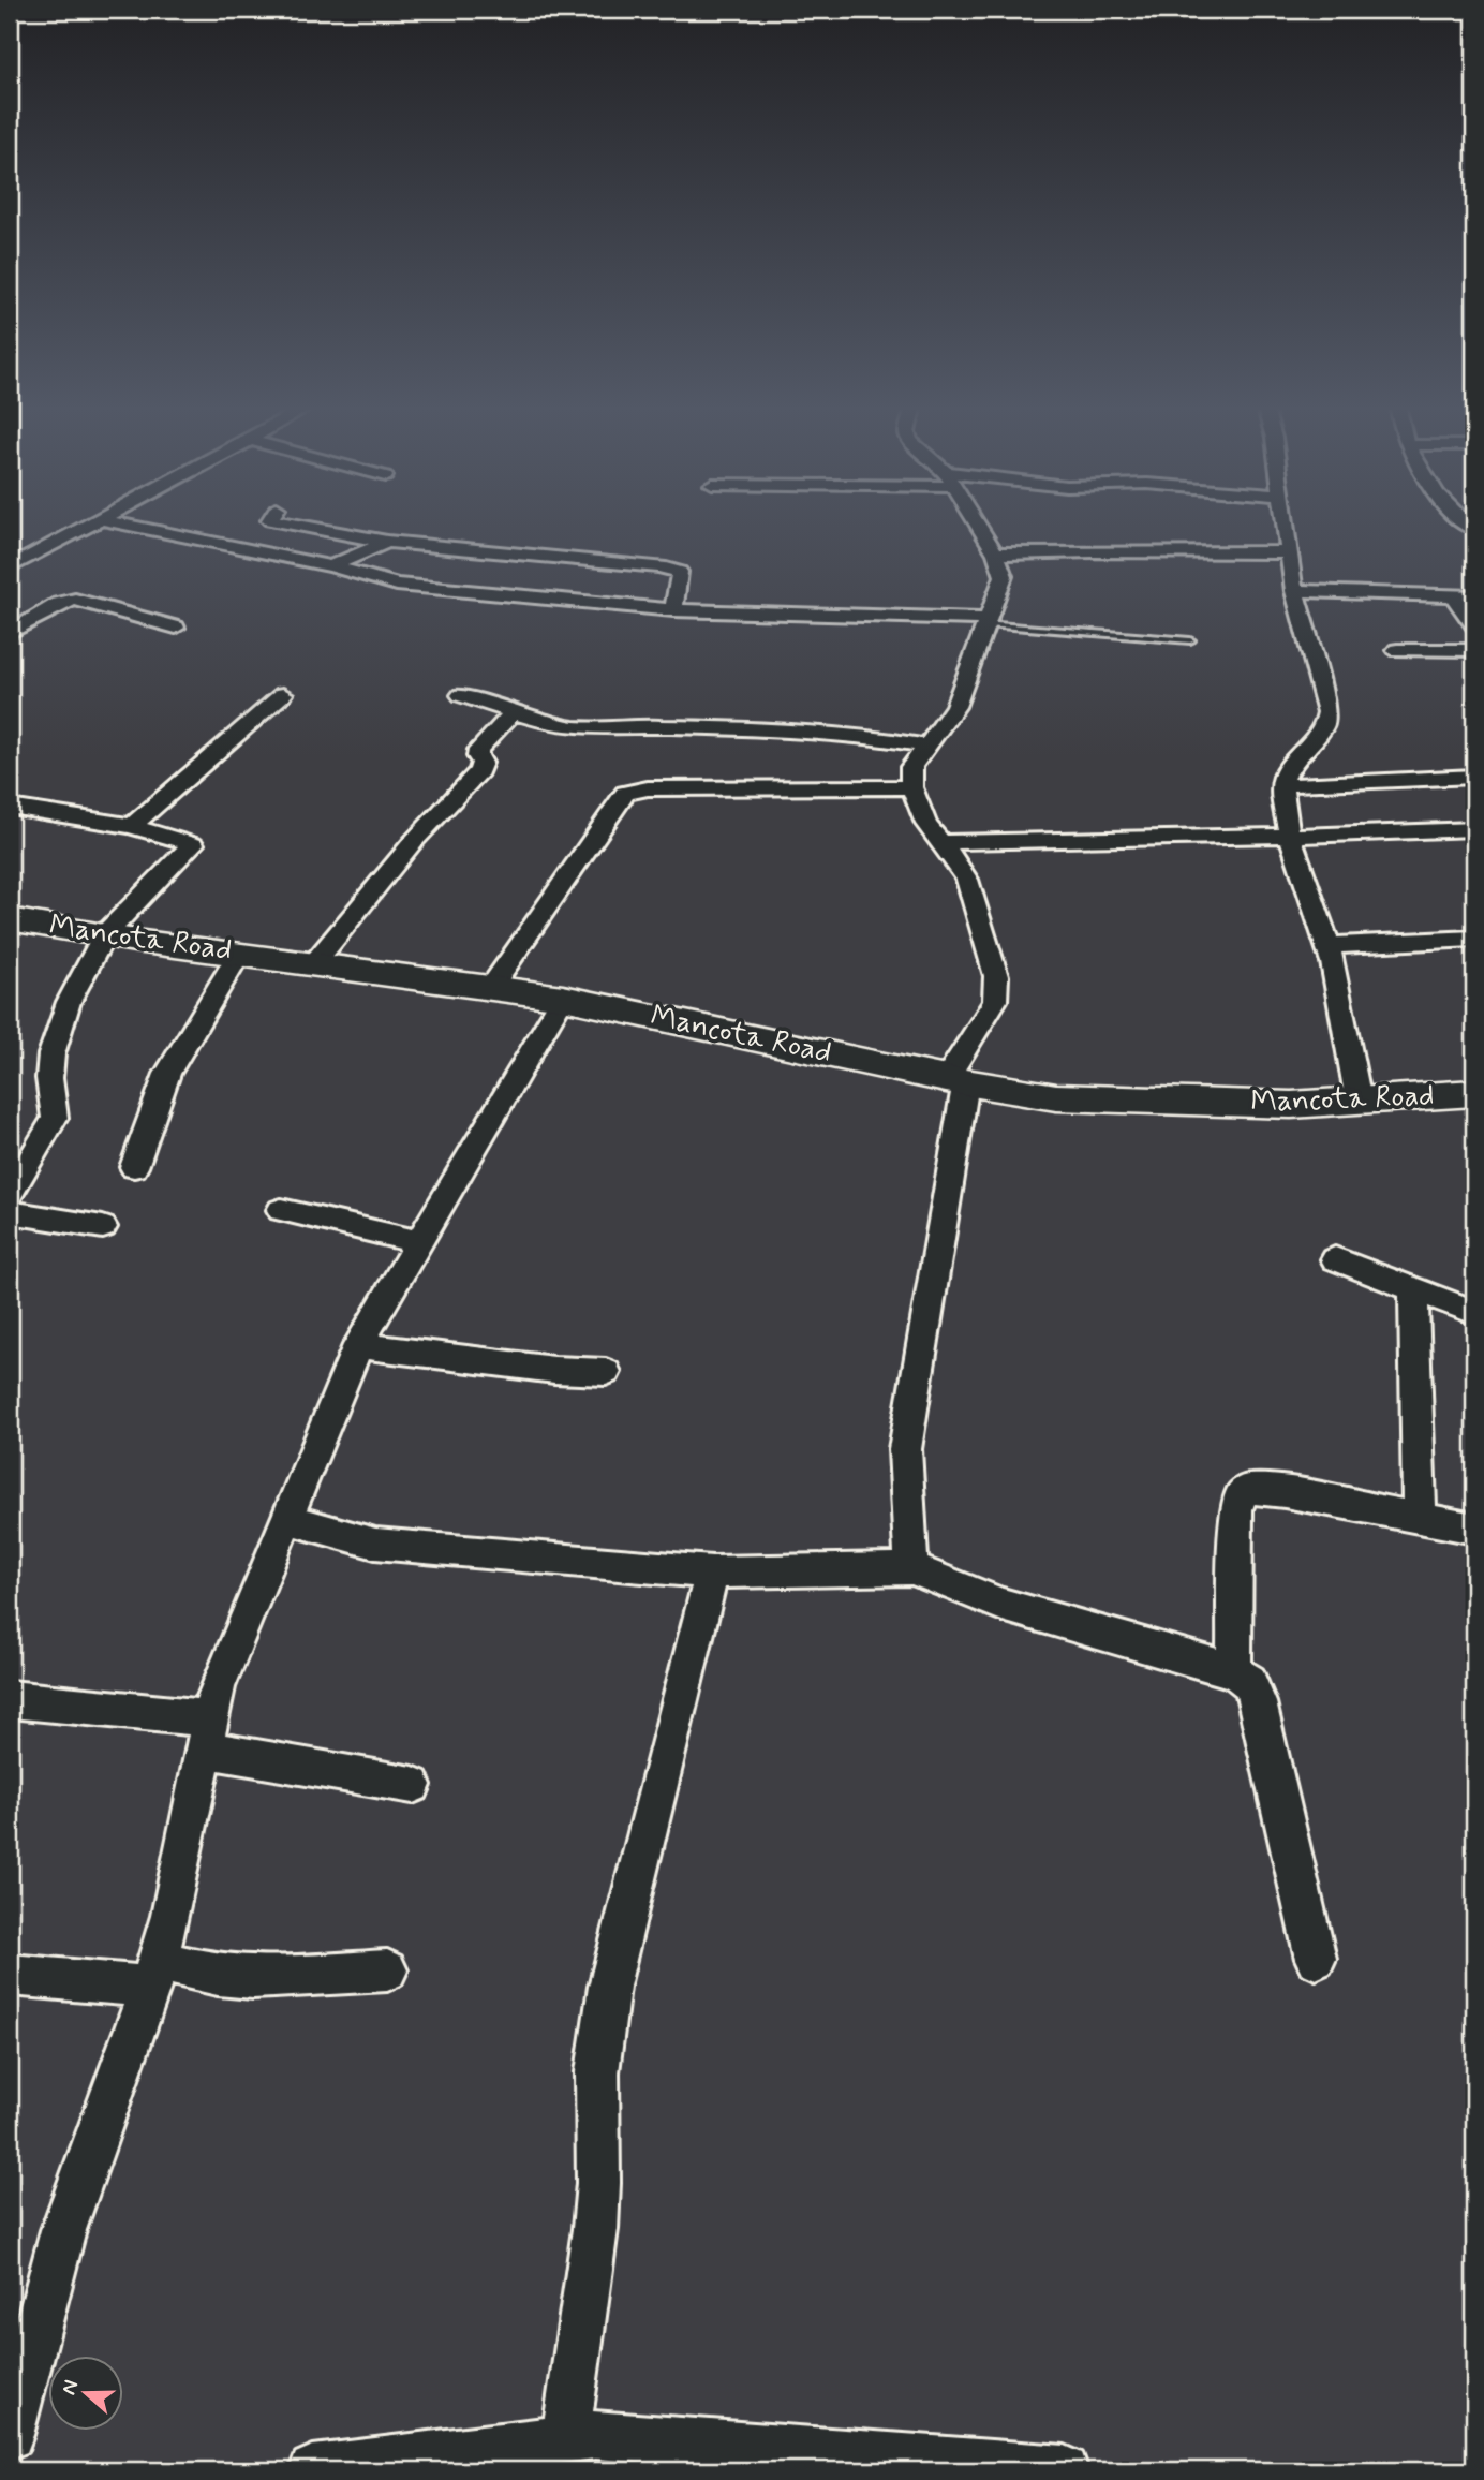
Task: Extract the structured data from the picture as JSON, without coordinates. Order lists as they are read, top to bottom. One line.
{"streets":{"main road":["Mancota Road"]},"north":"left"}
